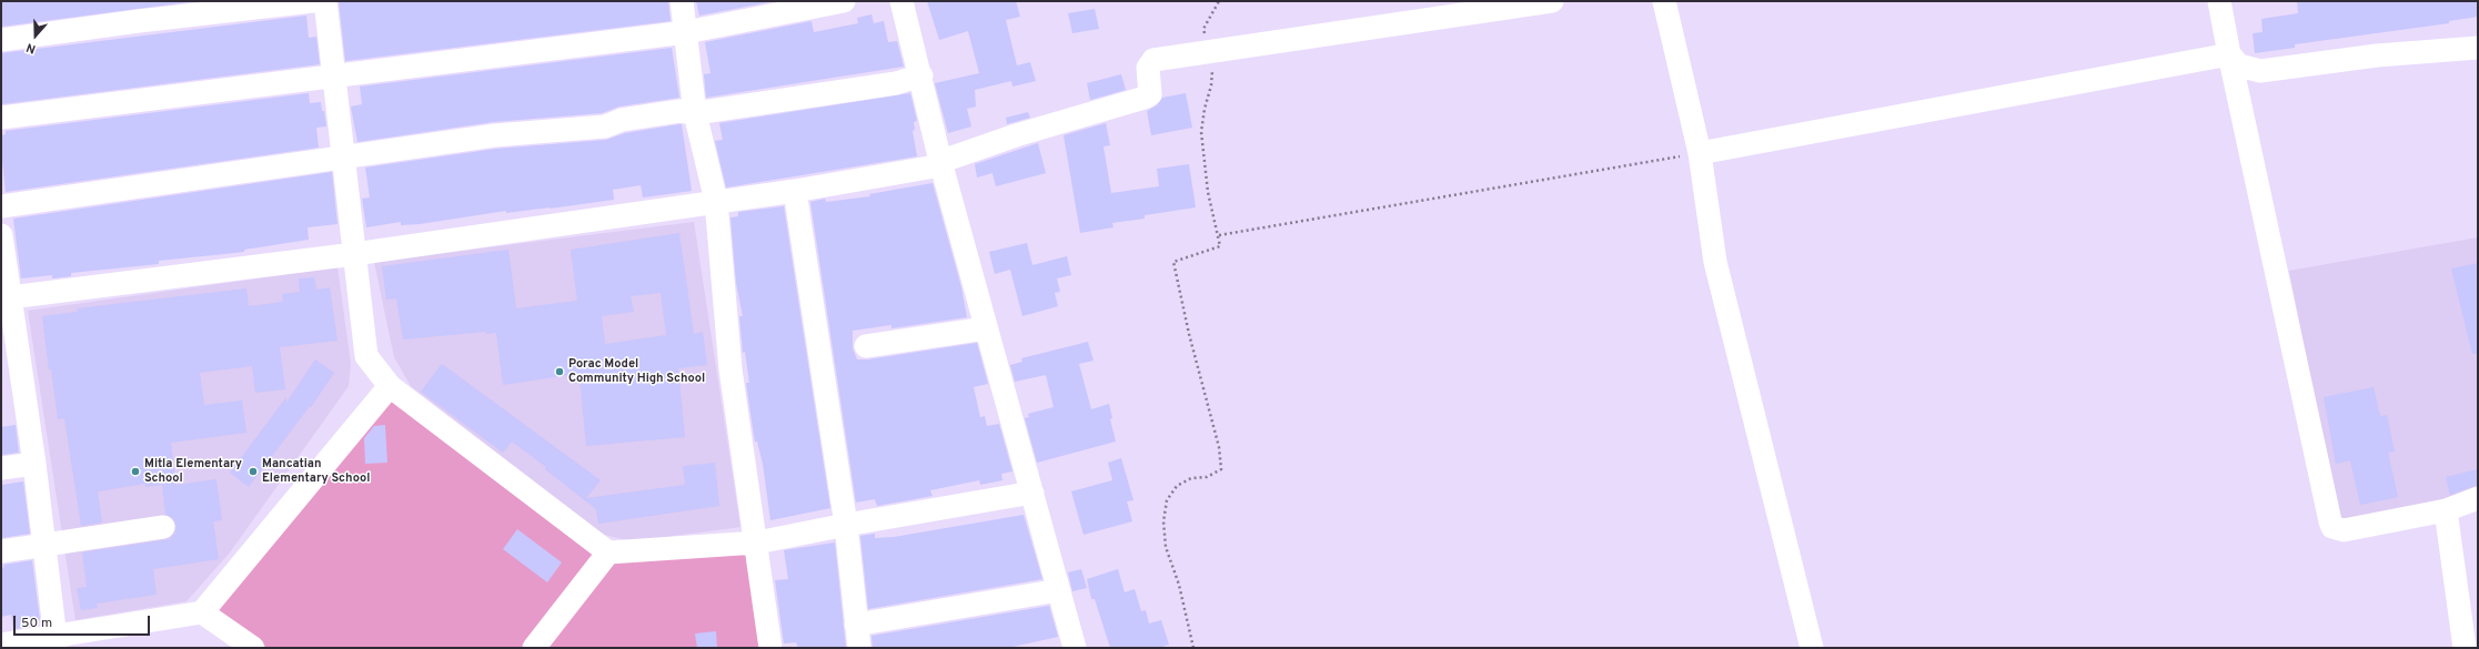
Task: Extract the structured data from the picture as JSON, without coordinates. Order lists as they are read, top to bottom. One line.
{"places":["Porac Model Community High School","Mitla Elementary School","Mancatian Elementary School"],"scale_bar":"50 m","north":"bottom"}
